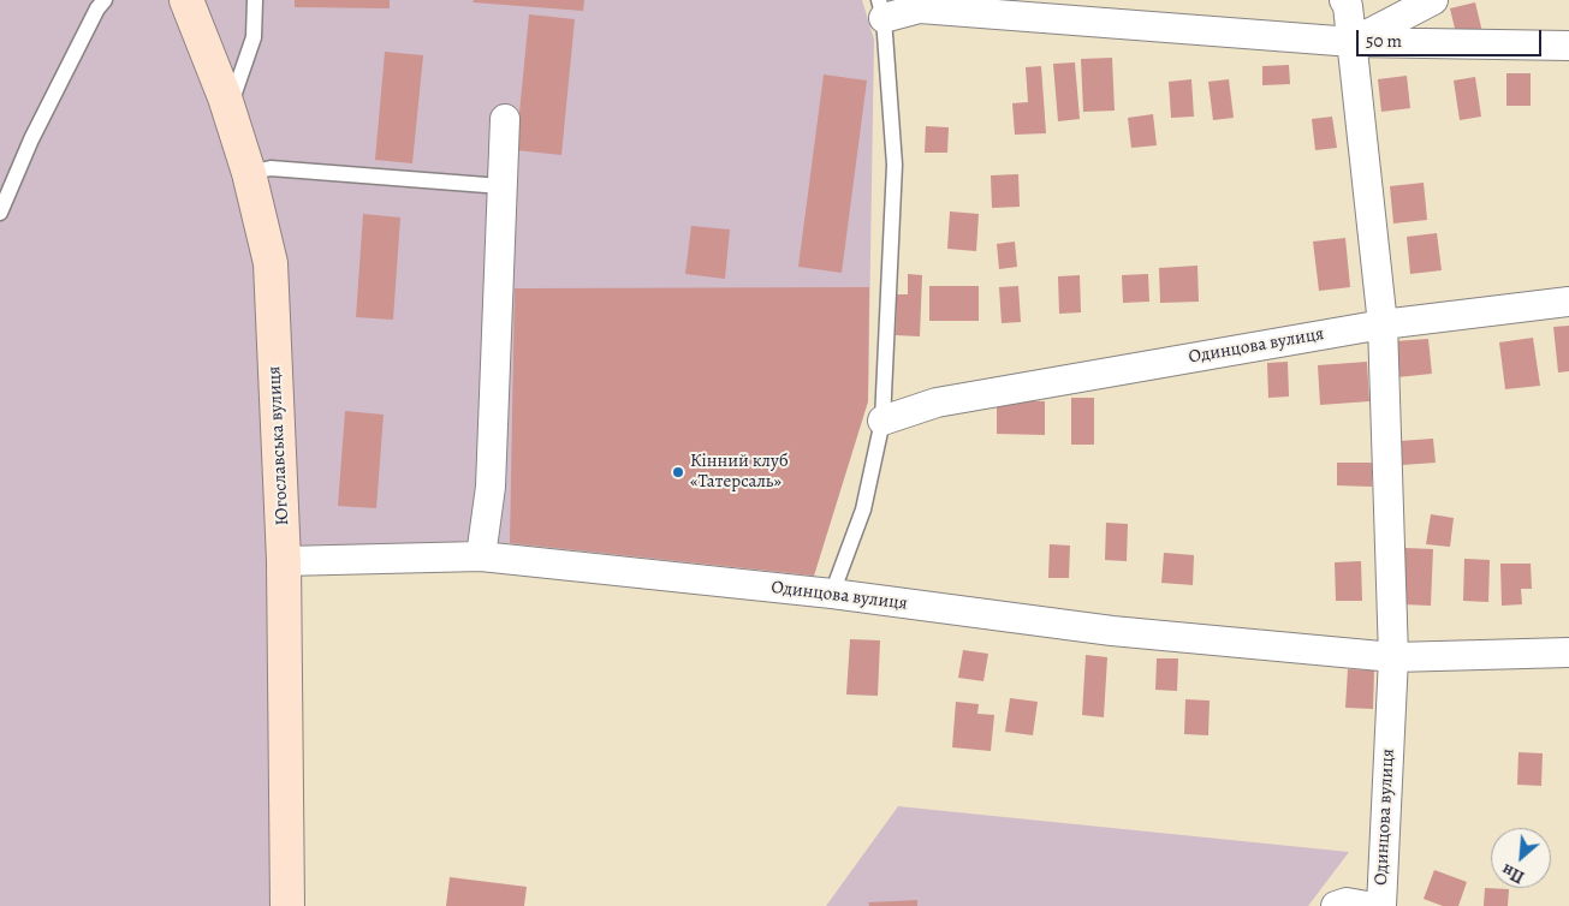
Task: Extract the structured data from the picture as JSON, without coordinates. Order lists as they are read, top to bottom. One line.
{"streets":{"main road":["Югославська вулиця"],"street":["Одинцова вулиця"]},"crossings":[["Одинцова вулиця","Югославська вулиця"]],"places":["Кінний клуб «Татерсаль»"],"scale_bar":"50 m","north":"bottom left"}
